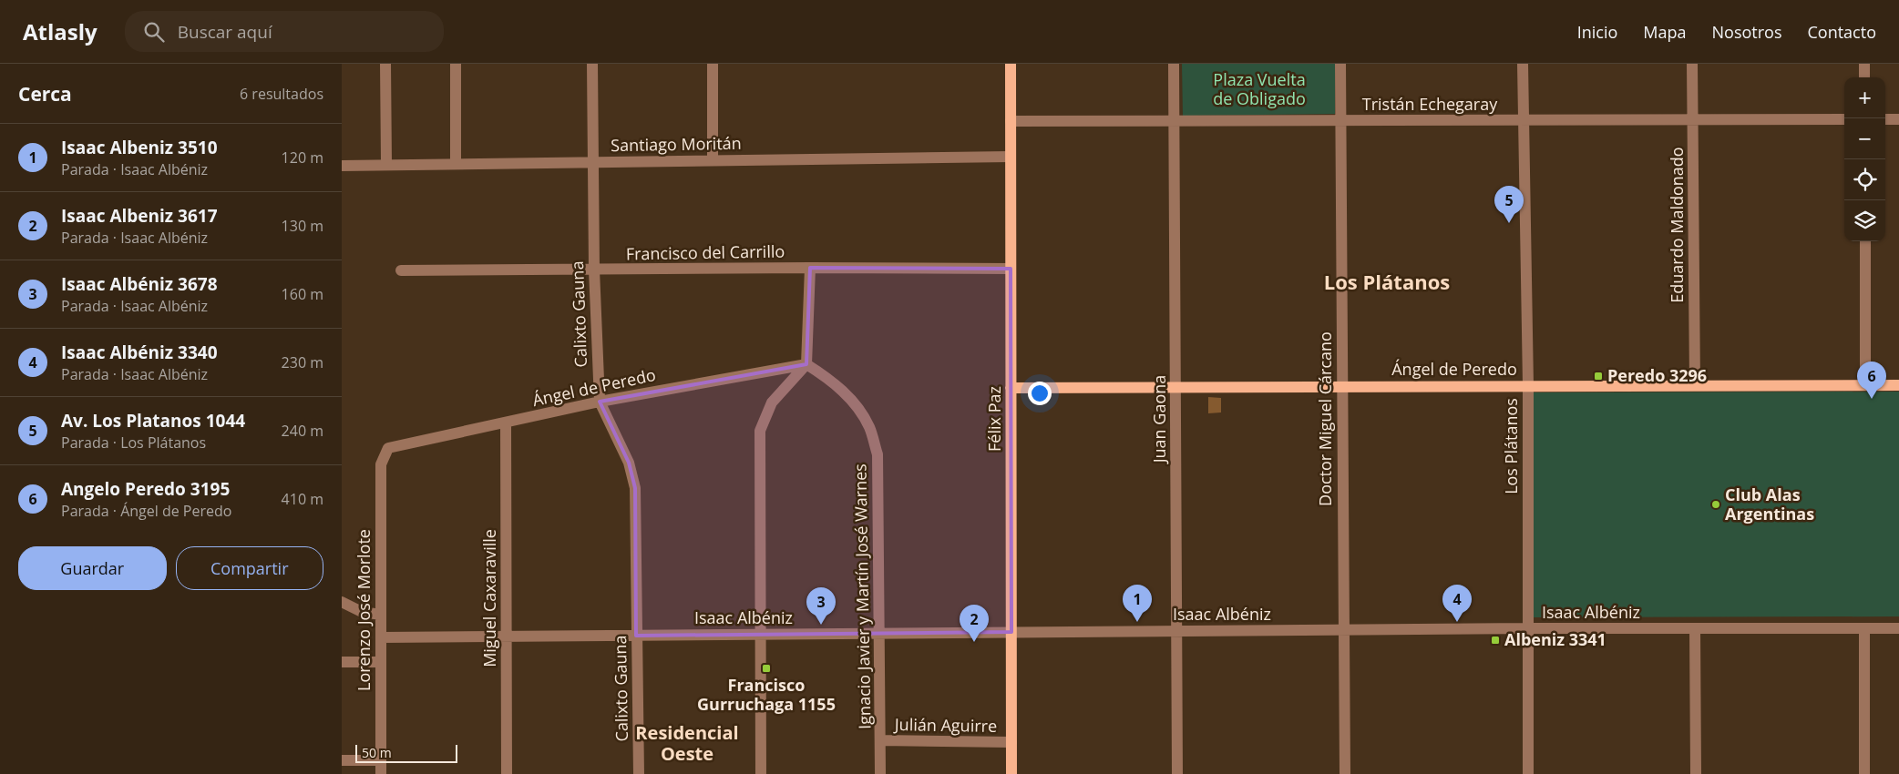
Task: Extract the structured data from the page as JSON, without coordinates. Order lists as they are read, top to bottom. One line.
{"streets":{"main road":["Ángel de Peredo","Félix Paz"],"street":["Tristán Echegaray","Santiago Moritán","Eduardo Maldonado","Francisco del Carrillo","Calixto Gauna","Juan Gaona","Doctor Miguel Cárcano","Los Plátanos","Ignacio Javier y Martín José Warnes","Miguel Caxaraville","Lorenzo José Morlote","Isaac Albéniz","Julián Aguirre"]},"crossings":[["Tristán Echegaray","Eduardo Maldonado"],["Tristán Echegaray","Félix Paz"],["Tristán Echegaray","Juan Gaona"],["Tristán Echegaray","Doctor Miguel Cárcano"],["Tristán Echegaray","Los Plátanos"],["Santiago Moritán","Calixto Gauna"],["Santiago Moritán","Félix Paz"],["Eduardo Maldonado","Ángel de Peredo"],["Francisco del Carrillo","Calixto Gauna"],["Francisco del Carrillo","Félix Paz"],["Calixto Gauna","Ángel de Peredo"],["Calixto Gauna","Isaac Albéniz"],["Ángel de Peredo","Félix Paz"],["Ángel de Peredo","Juan Gaona"],["Ángel de Peredo","Doctor Miguel Cárcano"],["Ángel de Peredo","Los Plátanos"],["Ángel de Peredo","Ignacio Javier y Martín José Warnes"],["Ángel de Peredo","Miguel Caxaraville"],["Ángel de Peredo","Lorenzo José Morlote"],["Félix Paz","Isaac Albéniz"],["Félix Paz","Julián Aguirre"],["Juan Gaona","Isaac Albéniz"],["Doctor Miguel Cárcano","Isaac Albéniz"],["Los Plátanos","Isaac Albéniz"],["Ignacio Javier y Martín José Warnes","Isaac Albéniz"],["Ignacio Javier y Martín José Warnes","Julián Aguirre"],["Miguel Caxaraville","Isaac Albéniz"],["Lorenzo José Morlote","Isaac Albéniz"]],"districts":["Los Plátanos","Residencial Oeste"],"parks":["Plaza Vuelta de Obligado"],"places":{"transit":["Peredo 3296","Albeniz 3341","Francisco Gurruchaga 1155"],"other":["Club Alas Argentinas"]},"scale_bar":"50 m","page":{"header":"Atlasly","search":"Buscar aquí","nav":["Inicio","Mapa","Nosotros","Contacto"],"heading":["Cerca","6 resultados"],"map_buttons":["+","−"],"list":[{"mark":"1","name":"Isaac Albeniz 3510","note":"Parada · Isaac Albéniz","value":"120 m"},{"mark":"2","name":"Isaac Albeniz 3617","note":"Parada · Isaac Albéniz","value":"130 m"},{"mark":"3","name":"Isaac Albéniz 3678","note":"Parada · Isaac Albéniz","value":"160 m"},{"mark":"4","name":"Isaac Albéniz 3340","note":"Parada · Isaac Albéniz","value":"230 m"},{"mark":"5","name":"Av. Los Platanos 1044","note":"Parada · Los Plátanos","value":"240 m"},{"mark":"6","name":"Angelo Peredo 3195","note":"Parada · Ángel de Peredo","value":"410 m"}],"pins":["5","6","1","4","3","2"],"buttons":["Guardar","Compartir"],"scale":"50 m"}}
